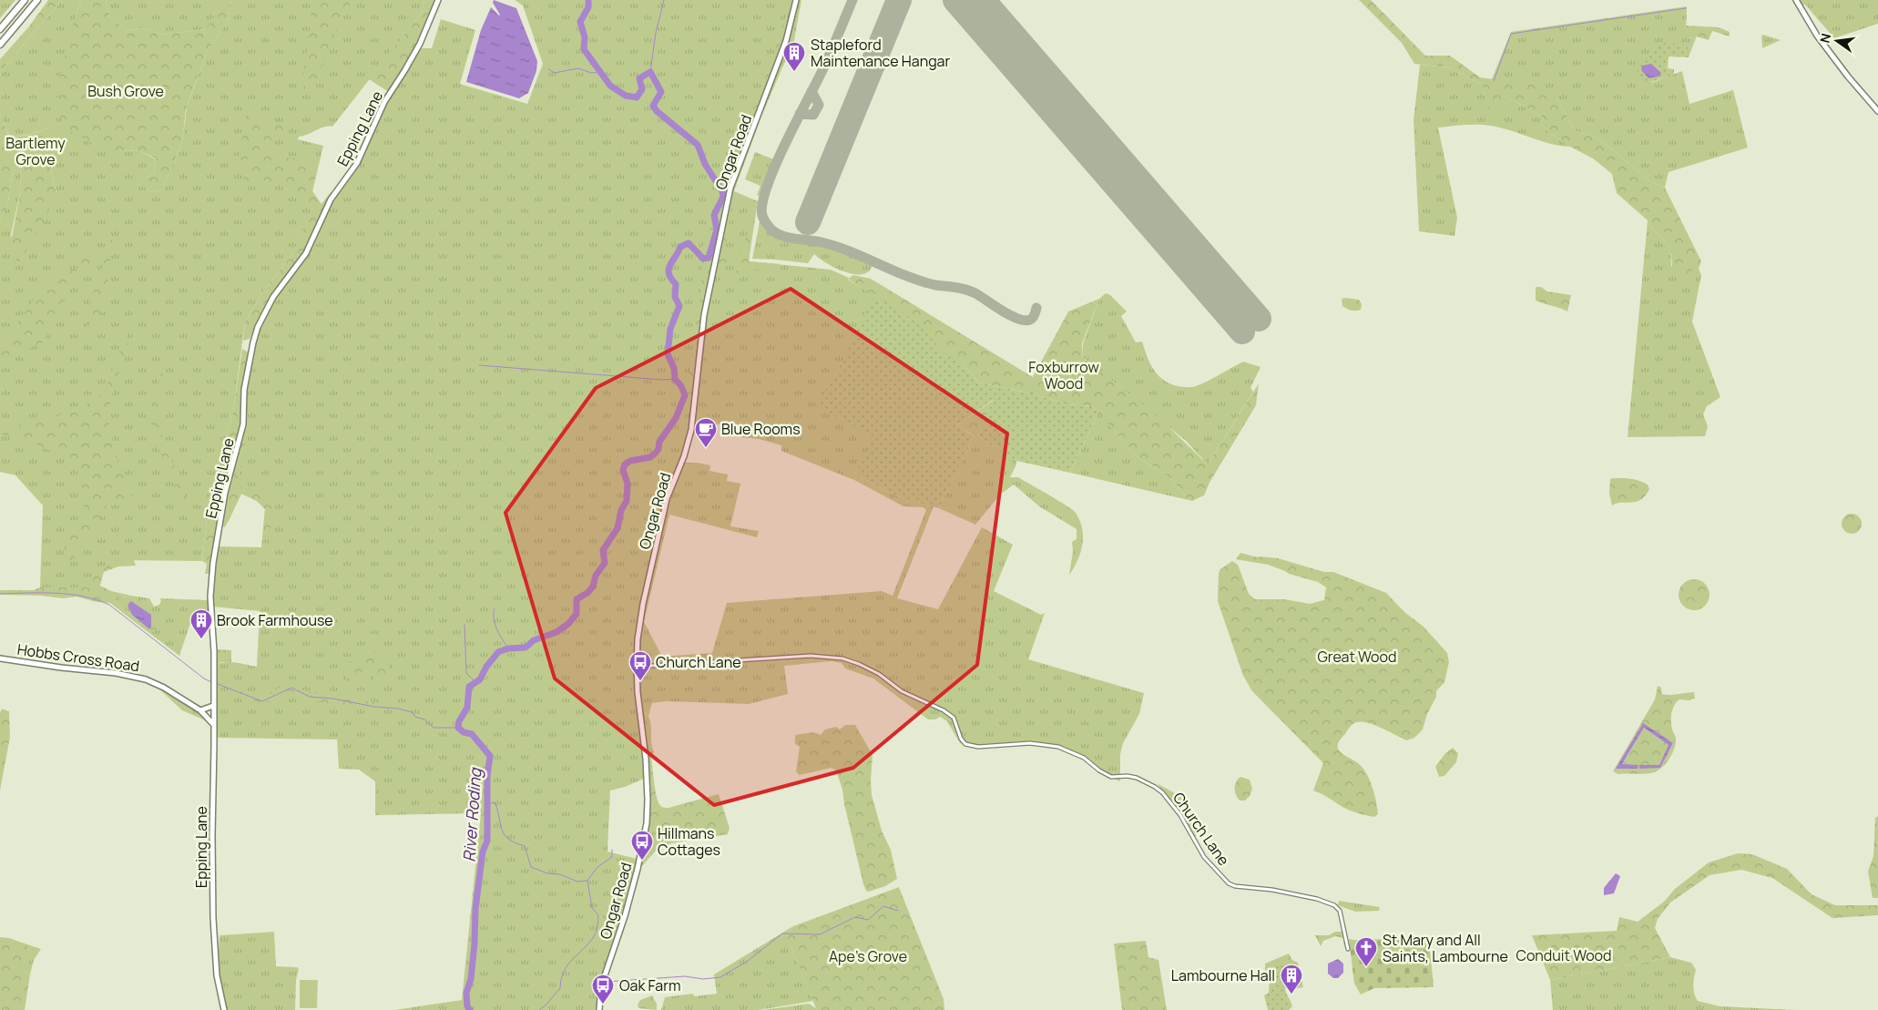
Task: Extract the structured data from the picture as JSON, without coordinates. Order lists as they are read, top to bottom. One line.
{"streets":{"street":["Epping Lane","Ongar Road","Hobbs Cross Road","Church Lane"]},"crossings":[["Epping Lane","Hobbs Cross Road"],["Ongar Road","Church Lane"]],"water":["River Roding"],"parks":["Bush Grove","Bartlemy Grove","Foxburrow Wood","Great Wood","Conduit Wood","Ape's Grove"],"places":{"building":["Stapleford Maintenance Hangar","Brook Farmhouse","Lambourne Hall"],"cafe":["Blue Rooms"],"bus stop":["Church Lane","Hillmans Cottages","Oak Farm"],"church":["St Mary and All Saints, Lambourne"]},"north":"left"}
